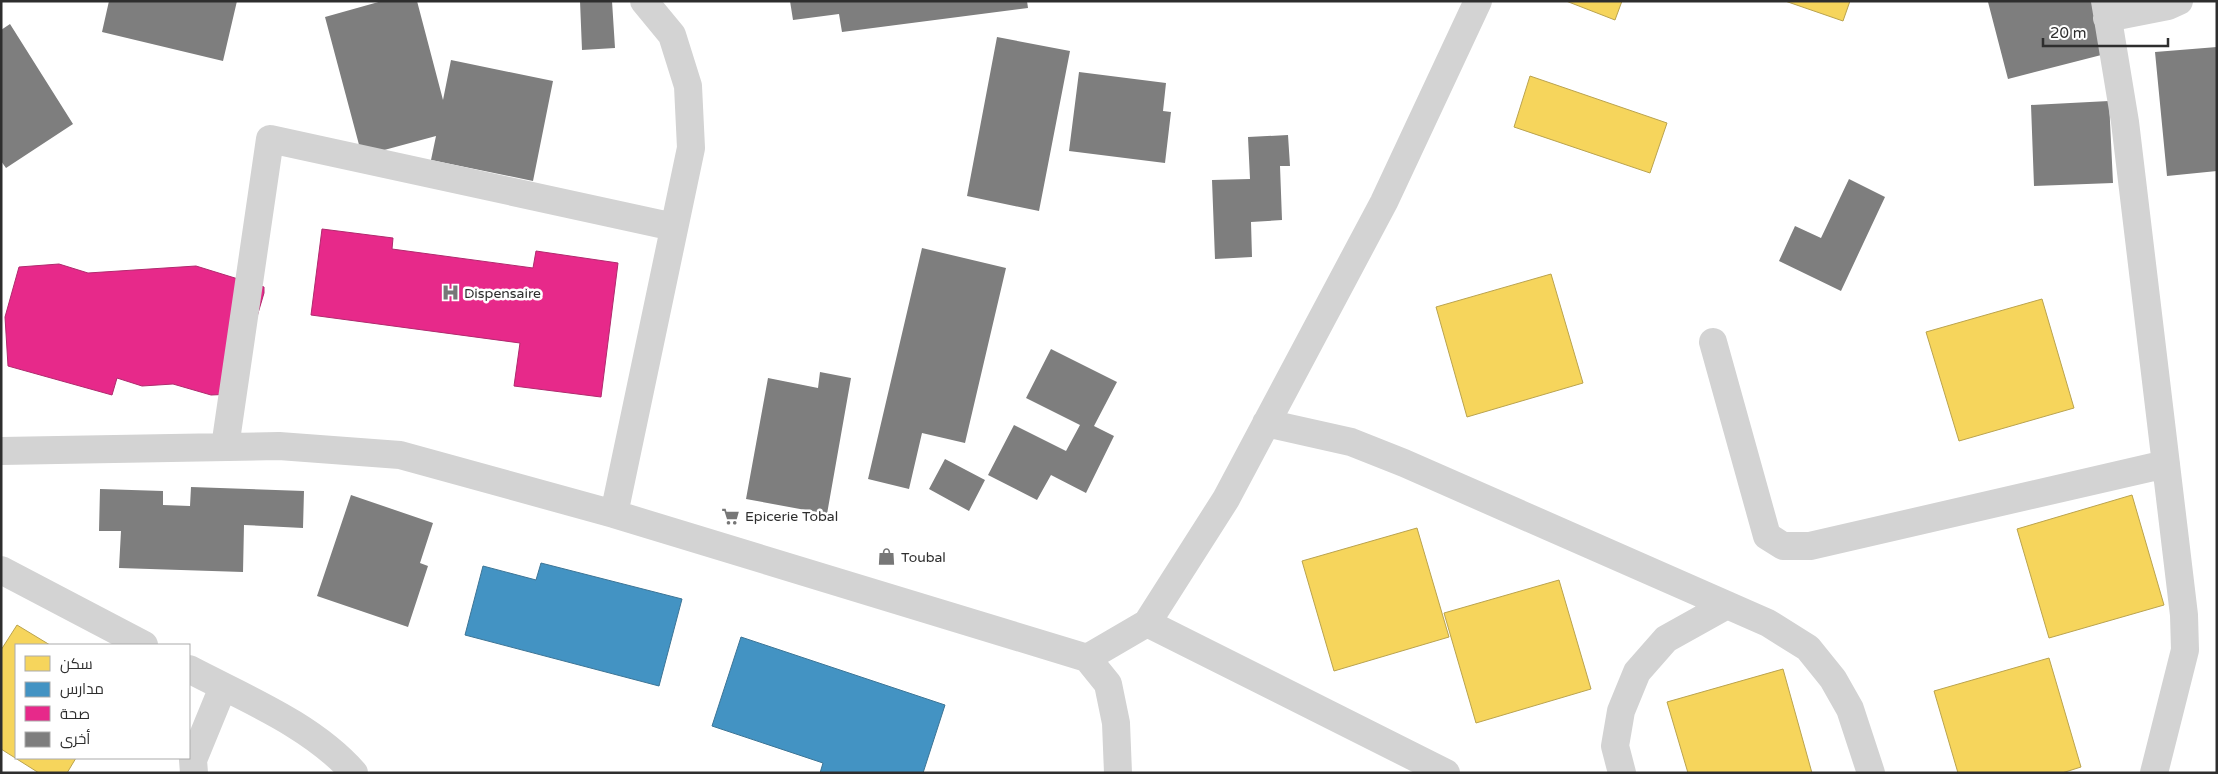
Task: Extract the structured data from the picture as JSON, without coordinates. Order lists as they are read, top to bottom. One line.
{"places":{"hospital":["Dispensaire"],"supermarket":["Epicerie Tobal"],"shop":["Toubal"]},"legend":["سكن","مدارس","صحة","أخرى"],"scale_bar":"20 m"}
